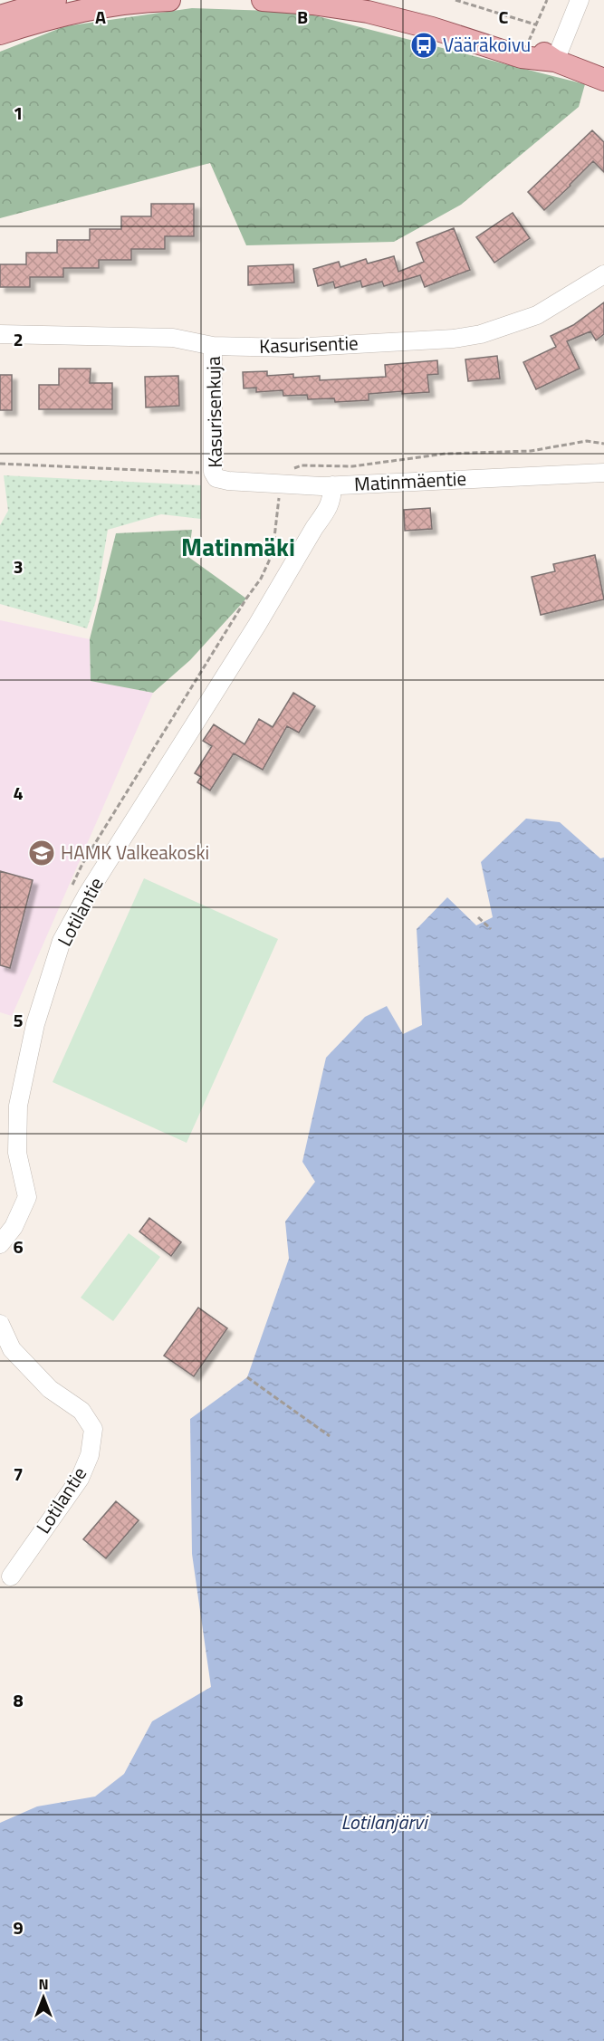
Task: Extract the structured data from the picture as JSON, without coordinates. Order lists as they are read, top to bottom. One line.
{"streets":{"street":["Kasurisentie","Kasurisenkuja","Matinmäentie","Lotilantie"]},"crossings":[["Kasurisentie","Kasurisenkuja"],["Kasurisenkuja","Matinmäentie"],["Matinmäentie","Lotilantie"]],"districts":["Matinmäki"],"water":["Lotilanjärvi"],"places":{"bus stop":["Vääräkoivu"],"school or university":["HAMK Valkeakoski"]},"north":"top","grid":{"columns":["A","B","C"],"rows":["1","2","3","4","5","6","7","8","9"]}}
